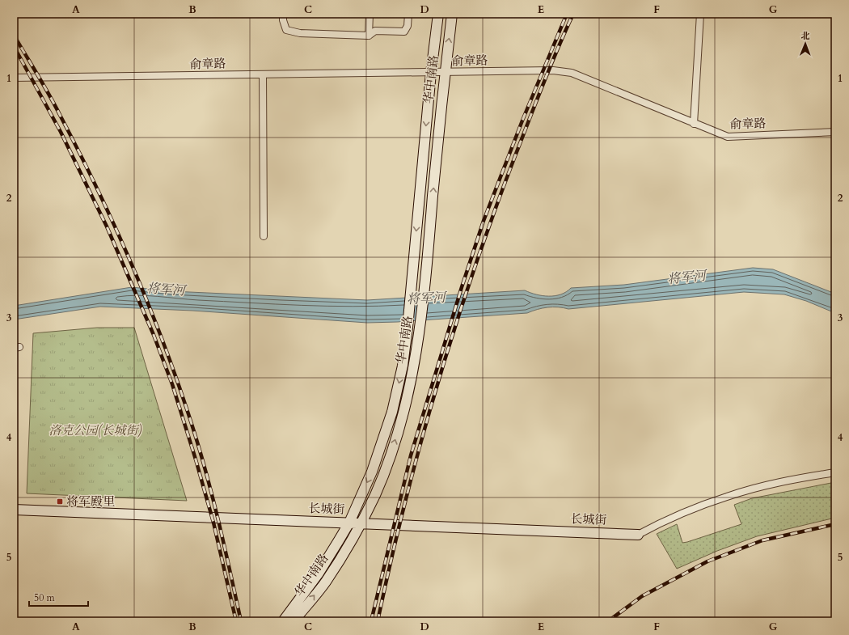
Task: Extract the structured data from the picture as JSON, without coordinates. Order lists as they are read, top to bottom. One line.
{"streets":{"main road":["华中南路","长城街"],"street":["俞章路"]},"crossings":[["俞章路","华中南路"],["华中南路","长城街"]],"water":["将军河"],"parks":["洛克公园(长城街)"],"places":{"transit":["将军殿里"]},"scale_bar":"50 m","north":"top","grid":{"columns":["A","B","C","D","E","F","G"],"rows":["1","2","3","4","5"]}}
